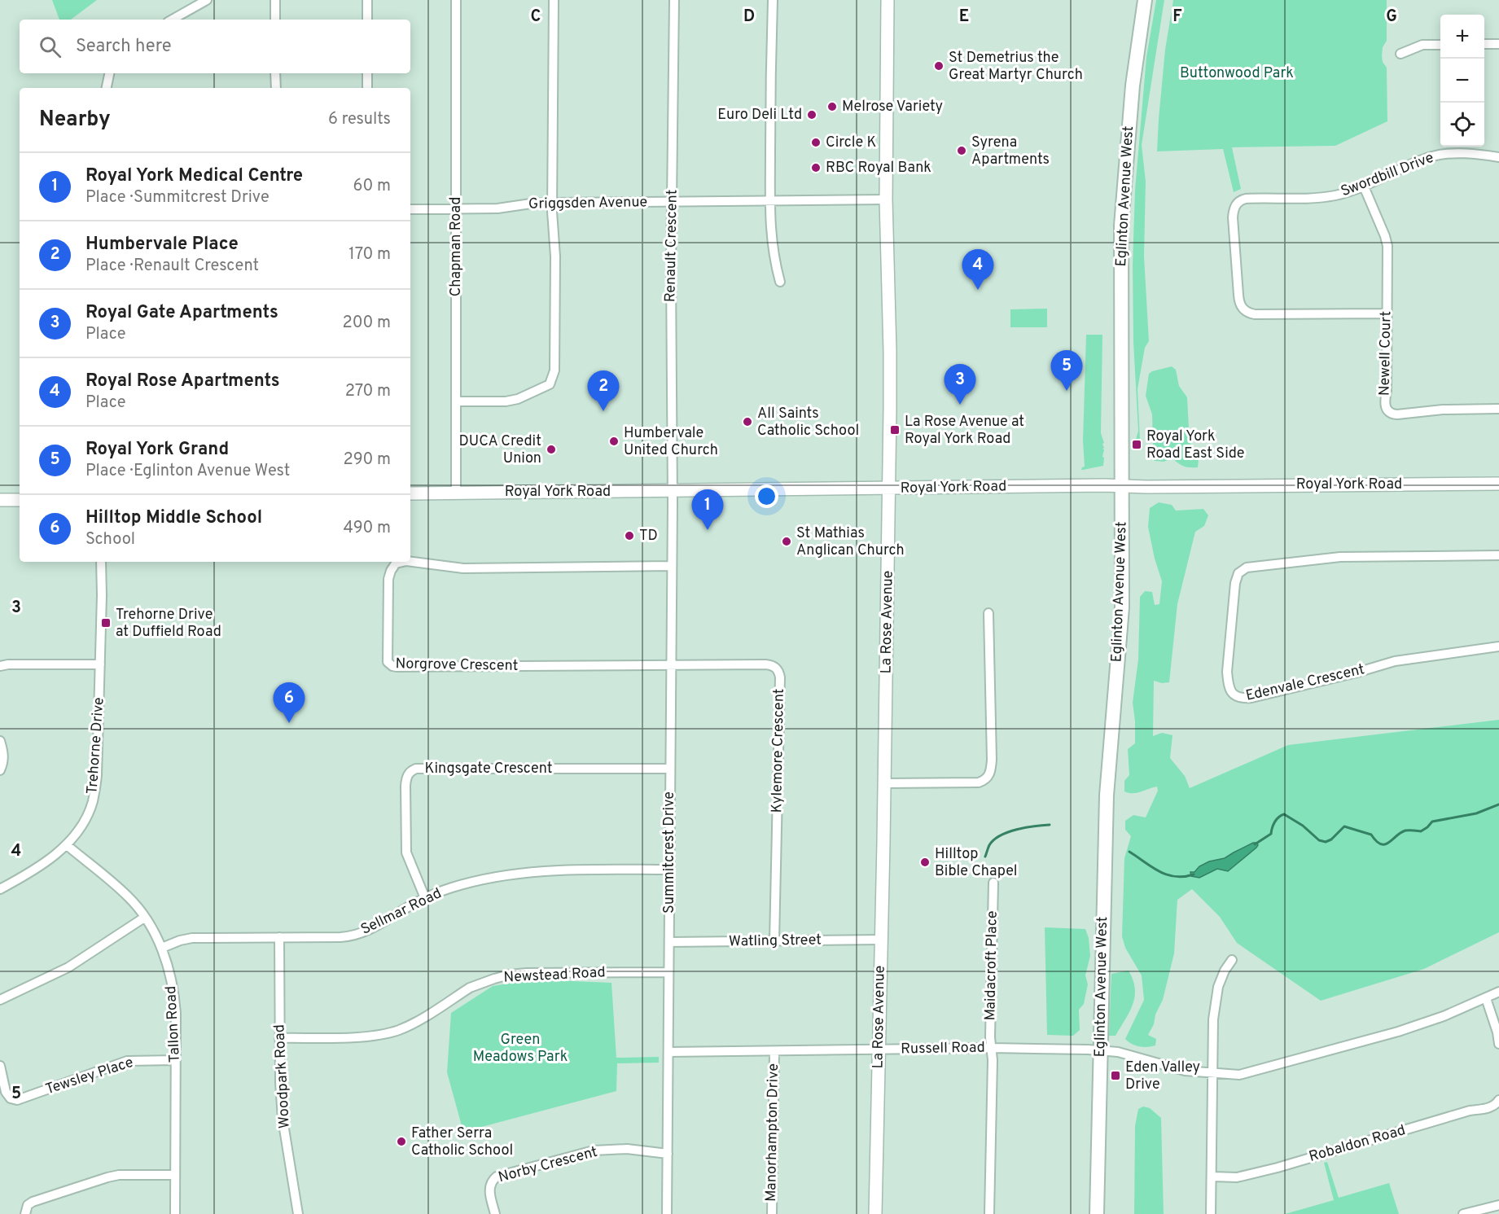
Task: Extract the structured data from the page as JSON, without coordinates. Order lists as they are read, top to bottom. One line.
{"streets":{"main road":["Eglinton Avenue West"],"street":["Swordbill Drive","Griggsden Avenue","Renault Crescent","Chapman Road","Newell Court","Royal York Road","La Rose Avenue","Norgrove Crescent","Edenvale Crescent","Trehorne Drive","Kylemore Crescent","Kingsgate Crescent","Summitcrest Drive","Sellmar Road","Watling Street","Maidacroft Place","Newstead Road","Tallon Road","Russell Road","Tewsley Place","Woodpark Road","Manorhampton Drive","Robaldon Road","Norby Crescent"]},"crossings":[["Swordbill Drive","Newell Court"],["Eglinton Avenue West","Royal York Road"],["Eglinton Avenue West","Russell Road"],["Griggsden Avenue","Renault Crescent"],["Griggsden Avenue","Chapman Road"],["Griggsden Avenue","La Rose Avenue"],["Renault Crescent","Royal York Road"],["Renault Crescent","Summitcrest Drive"],["Chapman Road","Royal York Road"],["Royal York Road","La Rose Avenue"],["Royal York Road","Summitcrest Drive"],["La Rose Avenue","Watling Street"],["La Rose Avenue","Russell Road"],["Norgrove Crescent","Kylemore Crescent"],["Norgrove Crescent","Summitcrest Drive"],["Trehorne Drive","Tallon Road"],["Kylemore Crescent","Summitcrest Drive"],["Kylemore Crescent","Watling Street"],["Kingsgate Crescent","Summitcrest Drive"],["Kingsgate Crescent","Sellmar Road"],["Summitcrest Drive","Sellmar Road"],["Summitcrest Drive","Watling Street"],["Summitcrest Drive","Newstead Road"],["Summitcrest Drive","Russell Road"],["Summitcrest Drive","Norby Crescent"],["Sellmar Road","Tallon Road"],["Sellmar Road","Woodpark Road"],["Maidacroft Place","Russell Road"],["Newstead Road","Woodpark Road"],["Tallon Road","Tewsley Place"],["Russell Road","Manorhampton Drive"]],"parks":["Buttonwood Park","Green Meadows Park"],"places":{"other":["St Demetrius the Great Martyr Church","Melrose Variety","Euro Deli Ltd","Circle K","Syrena Apartments","RBC Royal Bank","All Saints Catholic School","Humbervale United Church","DUCA Credit Union","TD","St Mathias Anglican Church","Hilltop Bible Chapel","Father Serra Catholic School"],"transit":["La Rose Avenue at Royal York Road","Royal York Road East Side","Trehorne Drive at Duffield Road","Eden Valley Drive"]},"page":{"map_buttons":["+","−"],"search":"Search here","heading":["Nearby","6 results"],"list":[{"mark":"1","name":"Royal York Medical Centre","note":"Place · Summitcrest Drive","value":"60 m"},{"mark":"2","name":"Humbervale Place","note":"Place · Renault Crescent","value":"170 m"},{"mark":"3","name":"Royal Gate Apartments","note":"Place","value":"200 m"},{"mark":"4","name":"Royal Rose Apartments","note":"Place","value":"270 m"},{"mark":"5","name":"Royal York Grand","note":"Place · Eglinton Avenue West","value":"290 m"},{"mark":"6","name":"Hilltop Middle School","note":"School","value":"490 m"}],"pins":["4","5","3","2","1","6"]},"grid":{"columns":["C","D","E","F","G"],"rows":["3","4","5"]}}
